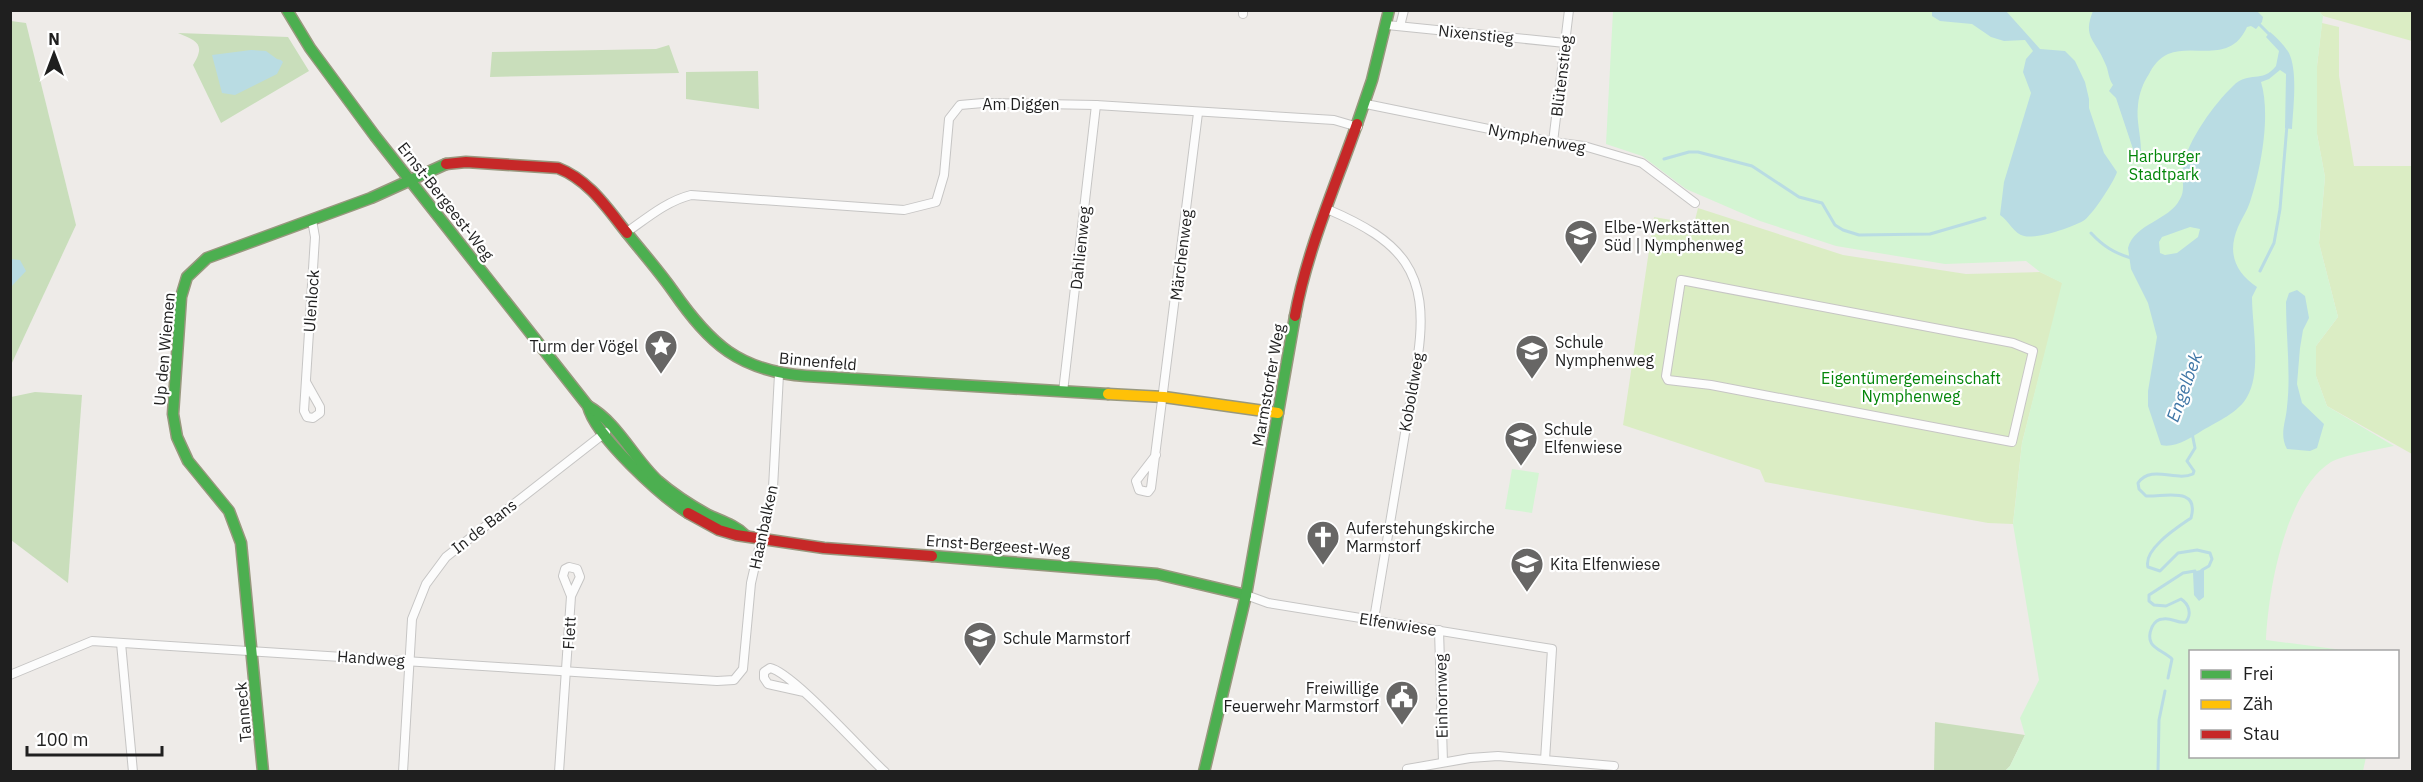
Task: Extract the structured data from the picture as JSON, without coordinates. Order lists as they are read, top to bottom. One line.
{"streets":{"street":["Nixenstieg","Blütenstieg","Am Diggen","Nymphenweg","Ernst-Bergeest-Weg","Dahlienweg","Märchenweg","Ulenlock","Up den Wiemen","Binnenfeld","Marmstorfer Weg","Koboldweg","In de Bans","Haanbalken","Elfenwiese","Flett","Handweg","Einhornweg","Tanneck"]},"crossings":[["Nixenstieg","Blütenstieg"],["Nixenstieg","Marmstorfer Weg"],["Blütenstieg","Nymphenweg"],["Am Diggen","Dahlienweg"],["Am Diggen","Märchenweg"],["Am Diggen","Binnenfeld"],["Am Diggen","Marmstorfer Weg"],["Nymphenweg","Marmstorfer Weg"],["Ernst-Bergeest-Weg","Up den Wiemen"],["Ernst-Bergeest-Weg","Binnenfeld"],["Ernst-Bergeest-Weg","Marmstorfer Weg"],["Ernst-Bergeest-Weg","In de Bans"],["Ernst-Bergeest-Weg","Haanbalken"],["Ernst-Bergeest-Weg","Elfenwiese"],["Dahlienweg","Binnenfeld"],["Märchenweg","Binnenfeld"],["Ulenlock","Up den Wiemen"],["Up den Wiemen","Binnenfeld"],["Up den Wiemen","Handweg"],["Up den Wiemen","Tanneck"],["Binnenfeld","Marmstorfer Weg"],["Binnenfeld","Haanbalken"],["Marmstorfer Weg","Koboldweg"],["Marmstorfer Weg","Elfenwiese"],["Koboldweg","Elfenwiese"],["In de Bans","Handweg"],["Haanbalken","Handweg"],["Elfenwiese","Einhornweg"],["Flett","Handweg"],["Handweg","Tanneck"]],"water":["Engelbek"],"parks":["Harburger Stadtpark","Eigentümergemeinschaft Nymphenweg"],"places":{"school or university":["Elbe-Werkstätten Süd | Nymphenweg","Schule Nymphenweg","Schule Elfenwiese","Kita Elfenwiese","Schule Marmstorf"],"place":["Turm der Vögel"],"church":["Auferstehungskirche Marmstorf"],"public building":["Freiwillige Feuerwehr Marmstorf"]},"legend":["Frei","Zäh","Stau"],"scale_bar":"100 m","north":"top"}
